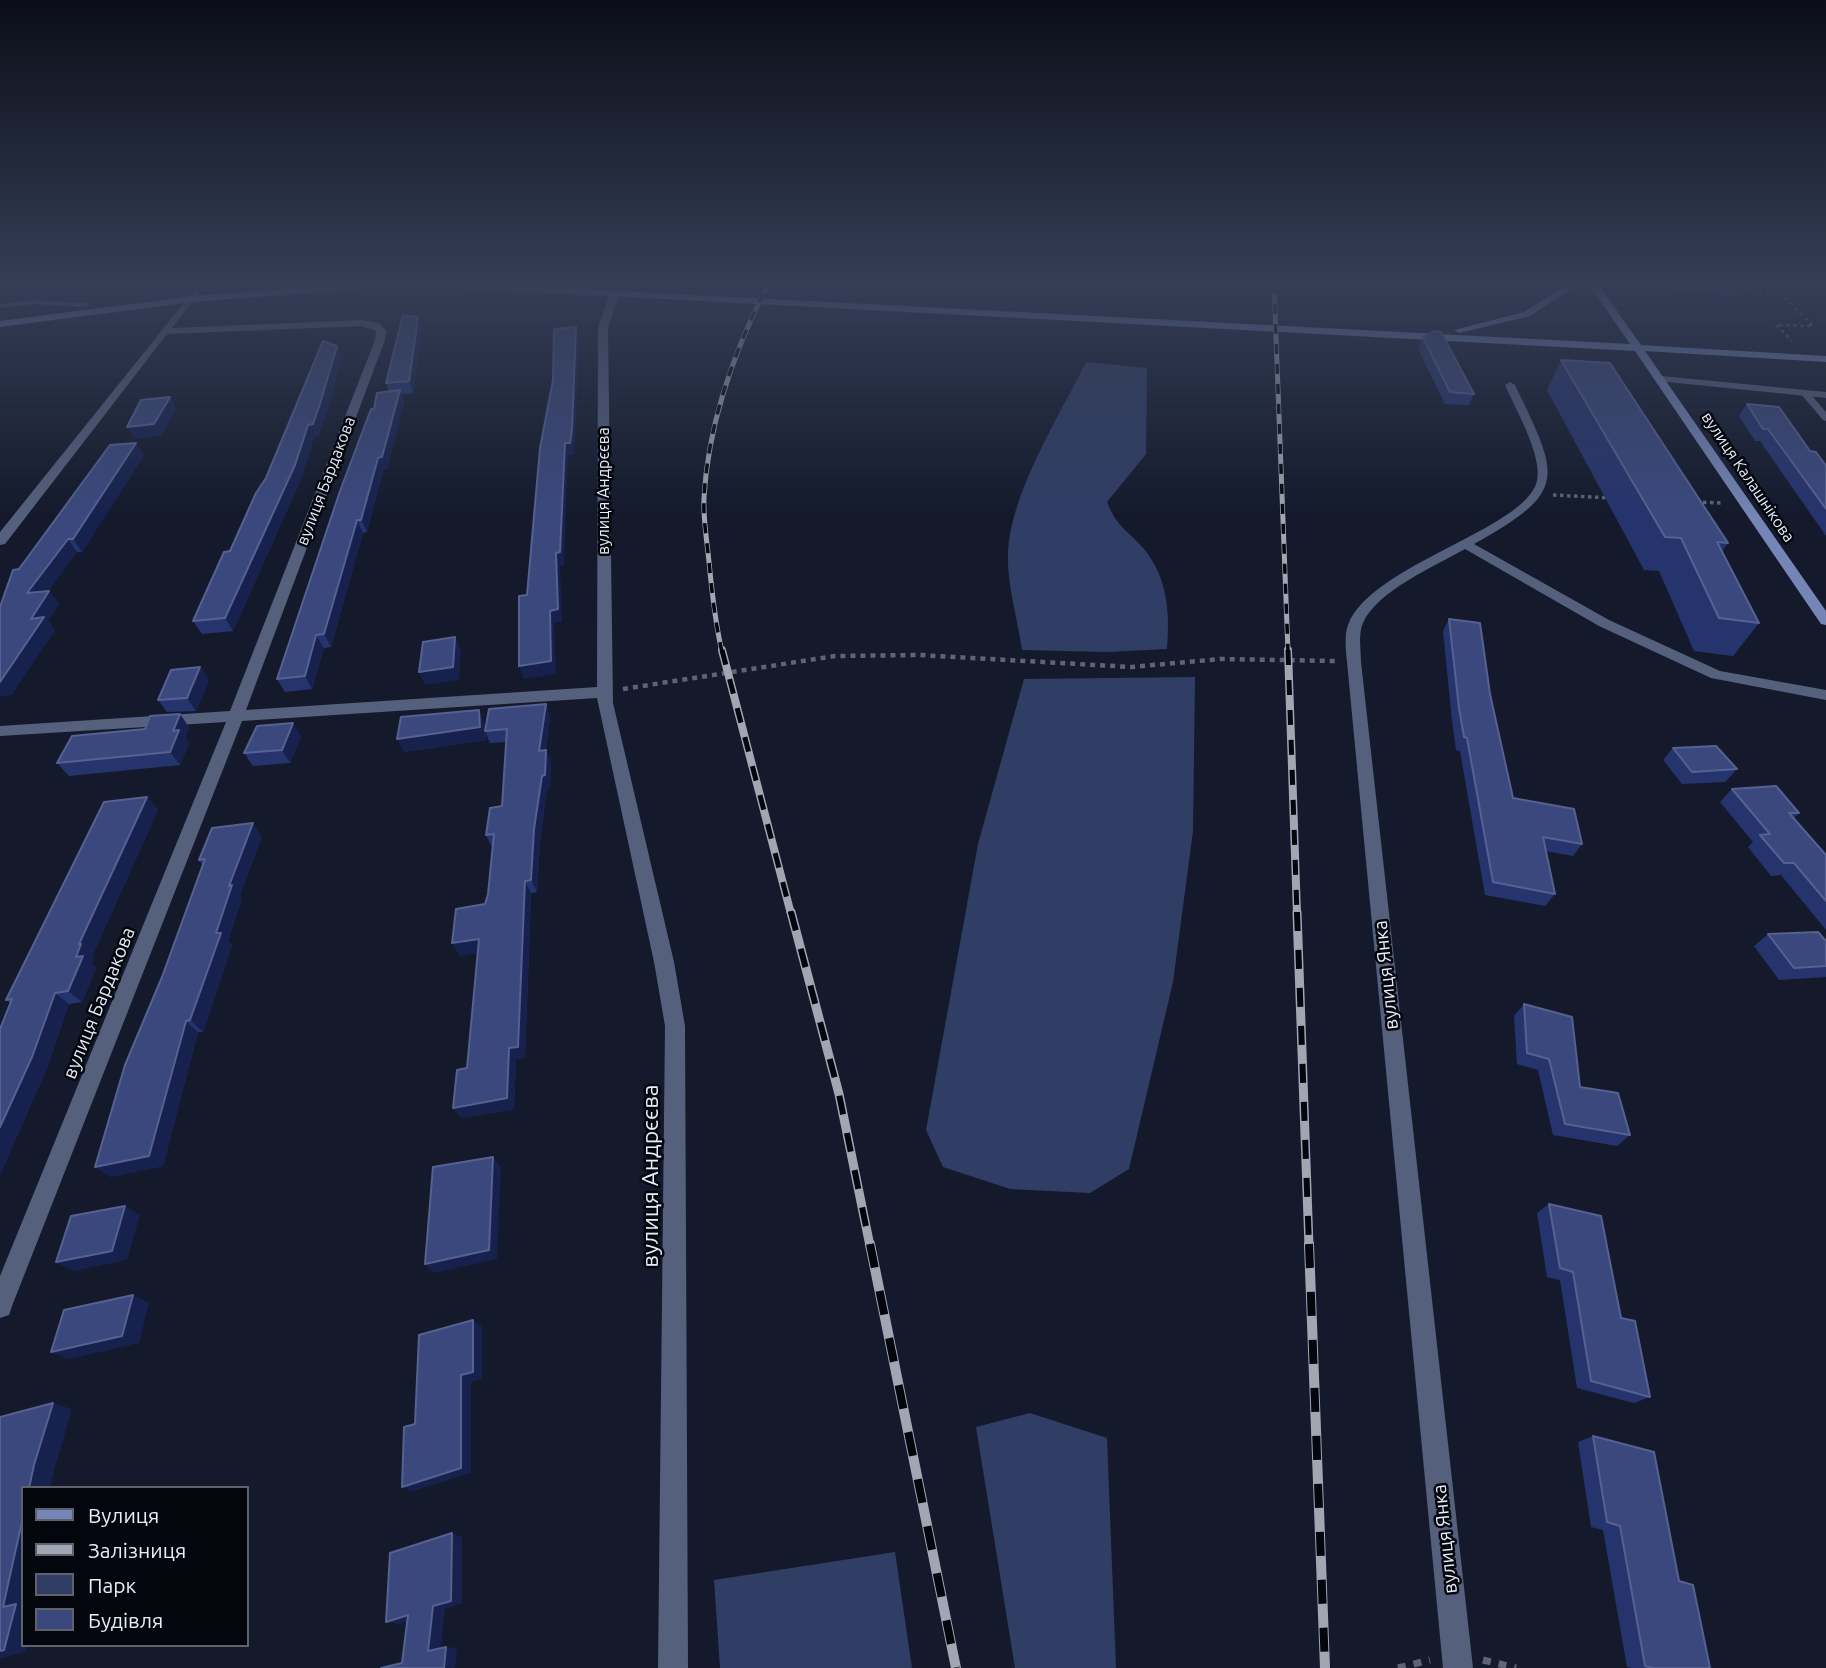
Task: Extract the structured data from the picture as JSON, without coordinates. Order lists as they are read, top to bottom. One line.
{"streets":{"main road":["вулиця Калашнікова"],"street":["вулиця Бардакова","вулиця Андрєєва","вулиця Янка"]},"legend":["Вулиця","Залізниця","Парк","Будівля"]}
